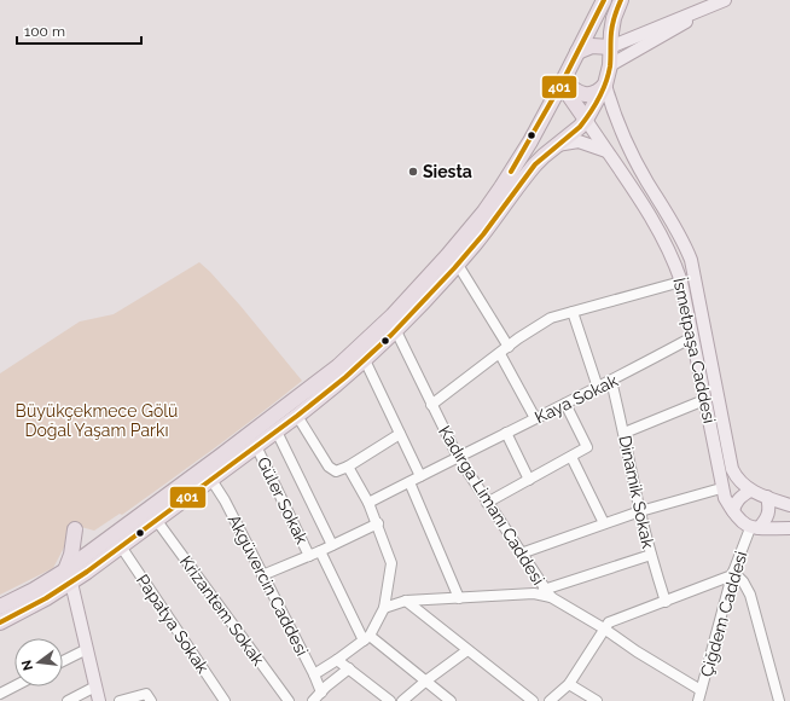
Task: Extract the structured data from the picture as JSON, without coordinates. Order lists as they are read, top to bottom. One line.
{"streets":{"main road":["İsmetpaşa Caddesi"],"street":["Kaya Sokak","Dinamik Sokak","Güler Sokak","Kadırga Limanı Caddesi","Akgüvercin Caddesi","Krizantem Sokak","Çiğdem Caddesi","Papatya Sokak"]},"crossings":[["İsmetpaşa Caddesi","Kaya Sokak"],["İsmetpaşa Caddesi","Çiğdem Caddesi"],["Kaya Sokak","Dinamik Sokak"],["Kaya Sokak","Kadırga Limanı Caddesi"],["Kadırga Limanı Caddesi","Çiğdem Caddesi"]],"parks":["Büyükçekmece Gölü Doğal Yaşam Parkı"],"places":["Siesta"],"lines":["transit line 401"],"scale_bar":"100 m","north":"left"}
